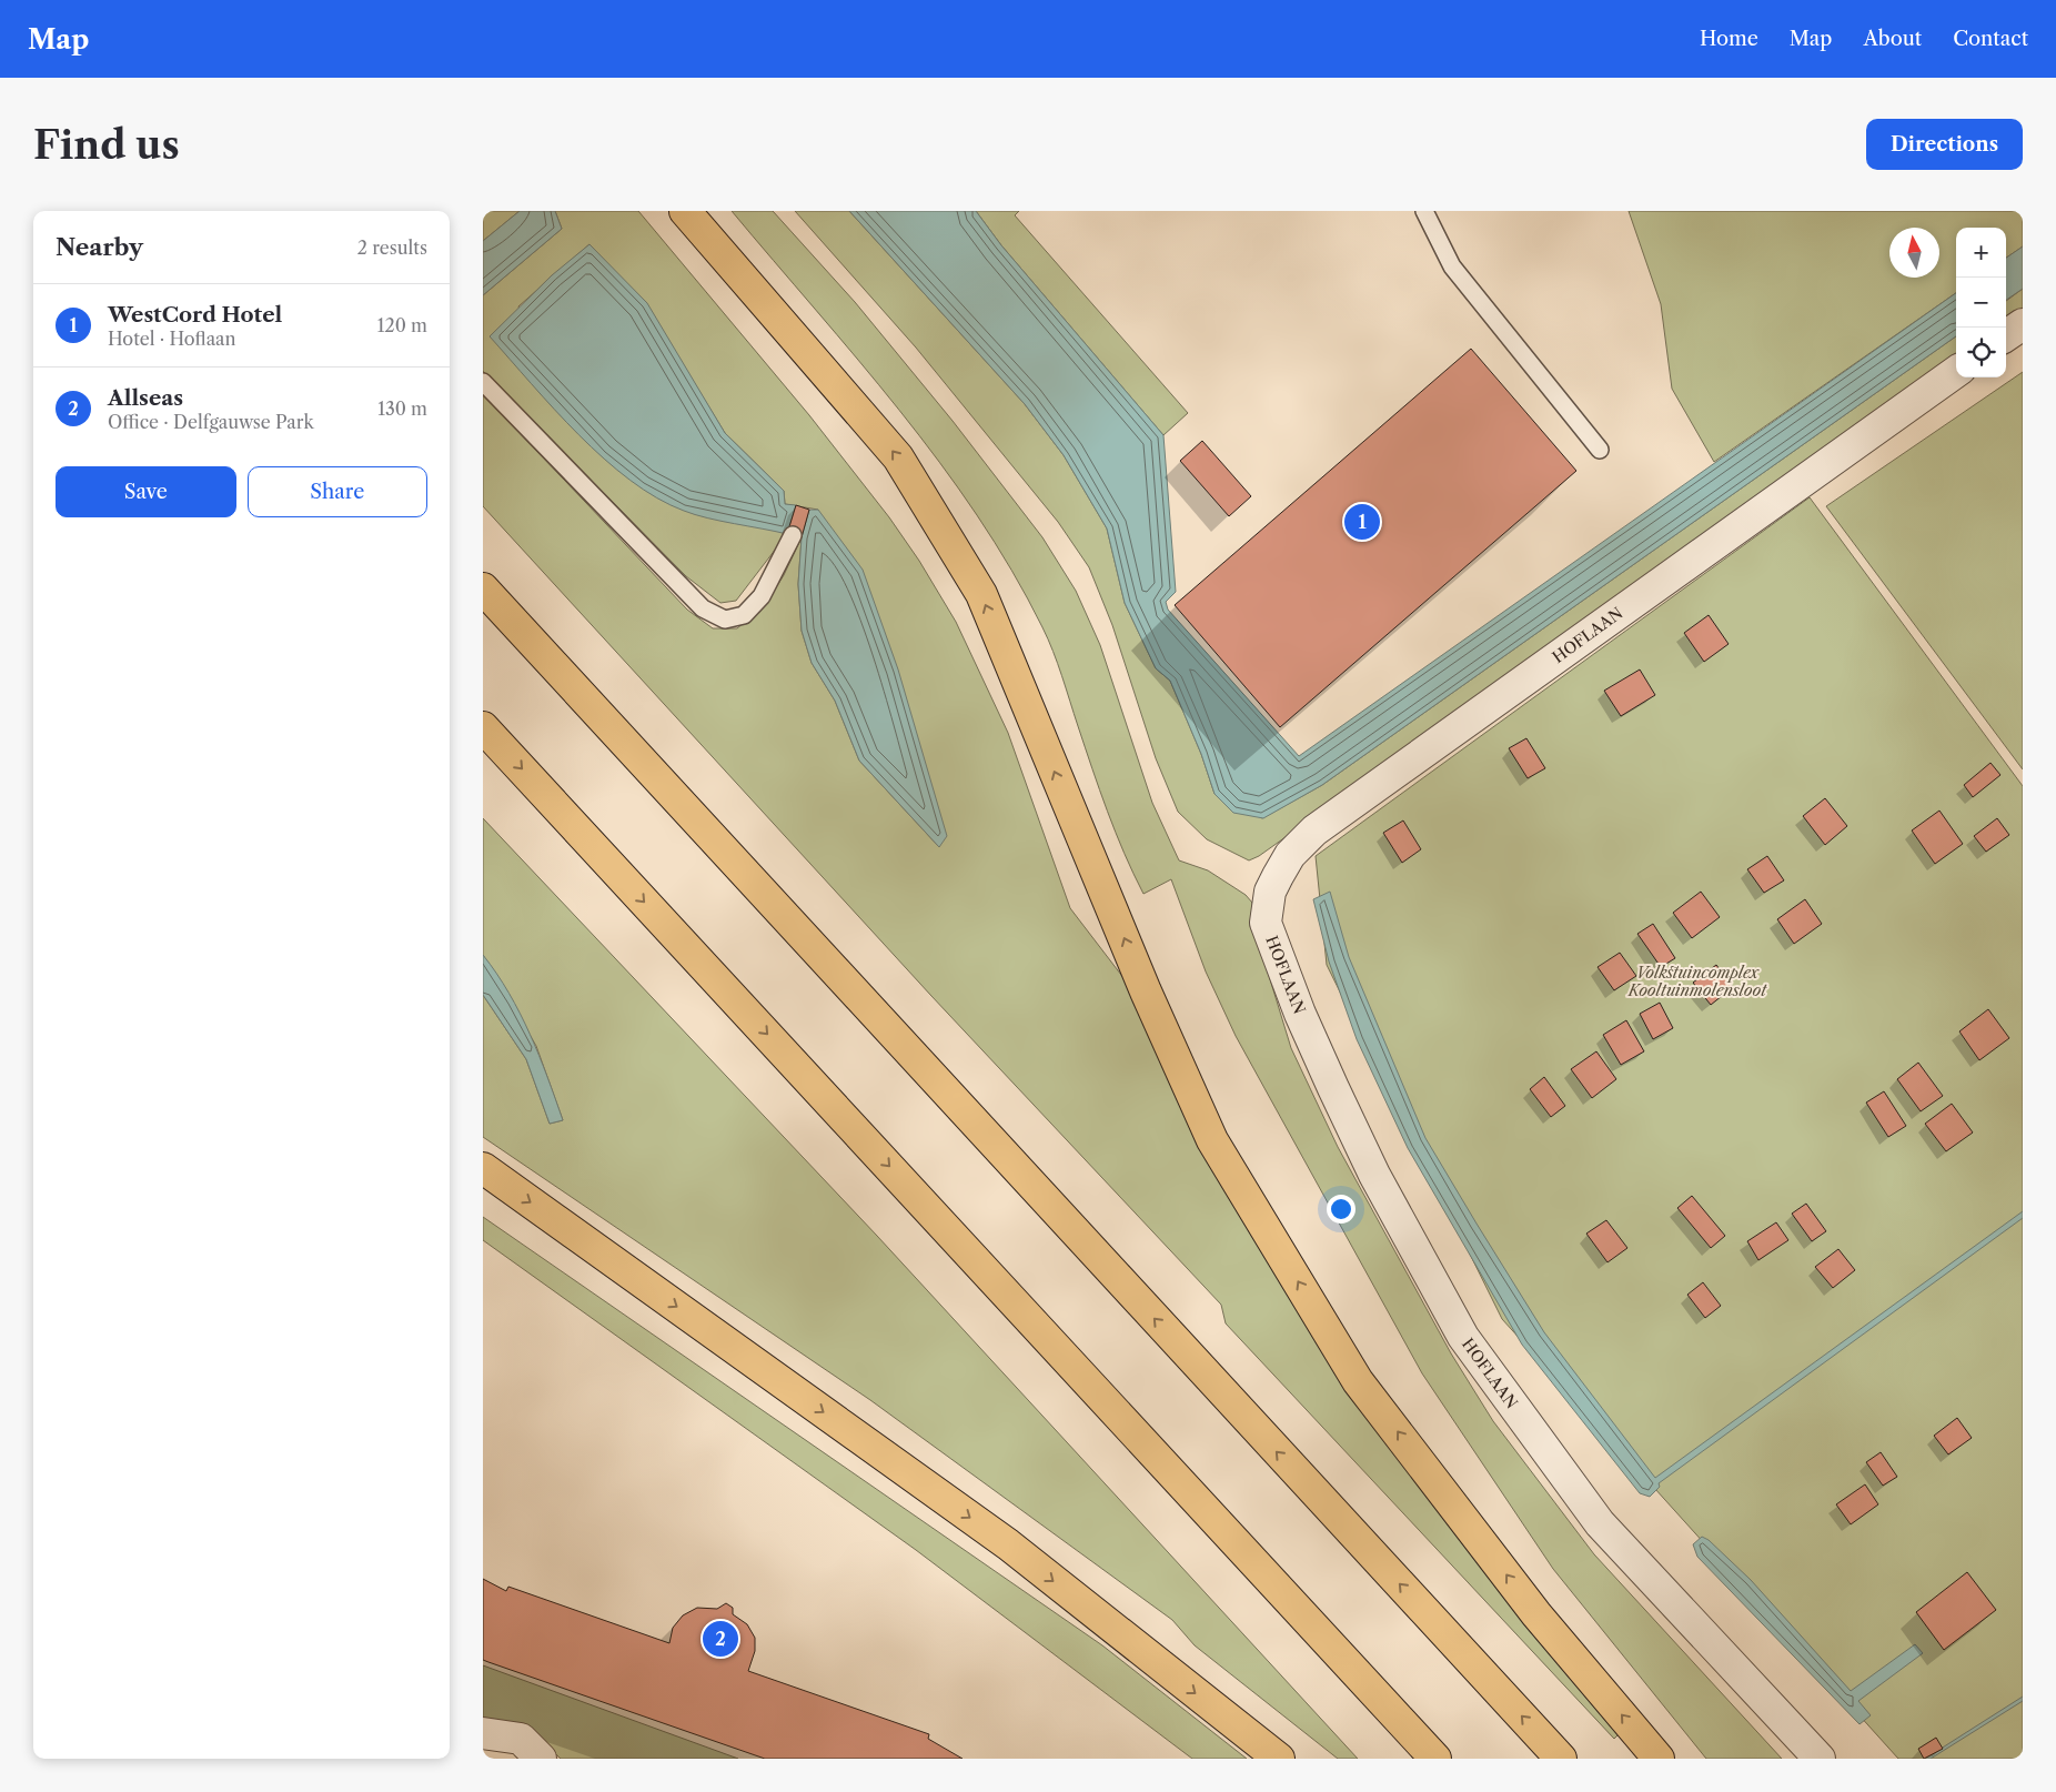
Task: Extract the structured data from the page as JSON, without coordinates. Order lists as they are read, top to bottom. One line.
{"streets":{"street":["HOFLAAN"]},"parks":["Volkstuincomplex Kooltuinmolensloot"],"north":"top","page":{"header":"Map","nav":["Home","Map","About","Contact"],"buttons":["Directions",["Save","Share"]],"title":"Find us","heading":["Nearby","2 results"],"map_buttons":["+","−"],"list":[{"mark":"1","name":"WestCord Hotel","note":"Hotel · Hoflaan","value":"120 m"},{"mark":"2","name":"Allseas","note":"Office · Delfgauwse Park","value":"130 m"}],"pins":["1","2"]}}
